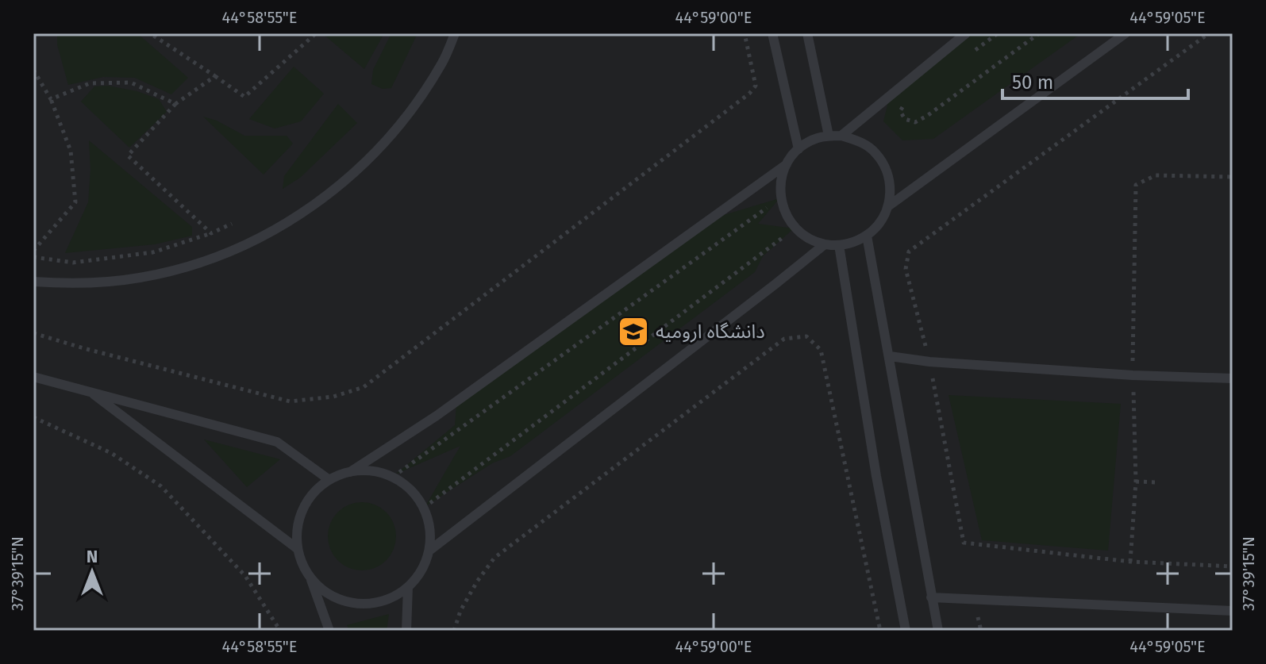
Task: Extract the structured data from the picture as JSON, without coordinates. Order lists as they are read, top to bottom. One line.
{"places":{"school or university":["دانشگاه ارومیه"]},"scale_bar":"50 m","north":"top","coordinates":["44°58'55\"E","44°59'00\"E","44°59'05\"E","37°39'15\"N"]}
